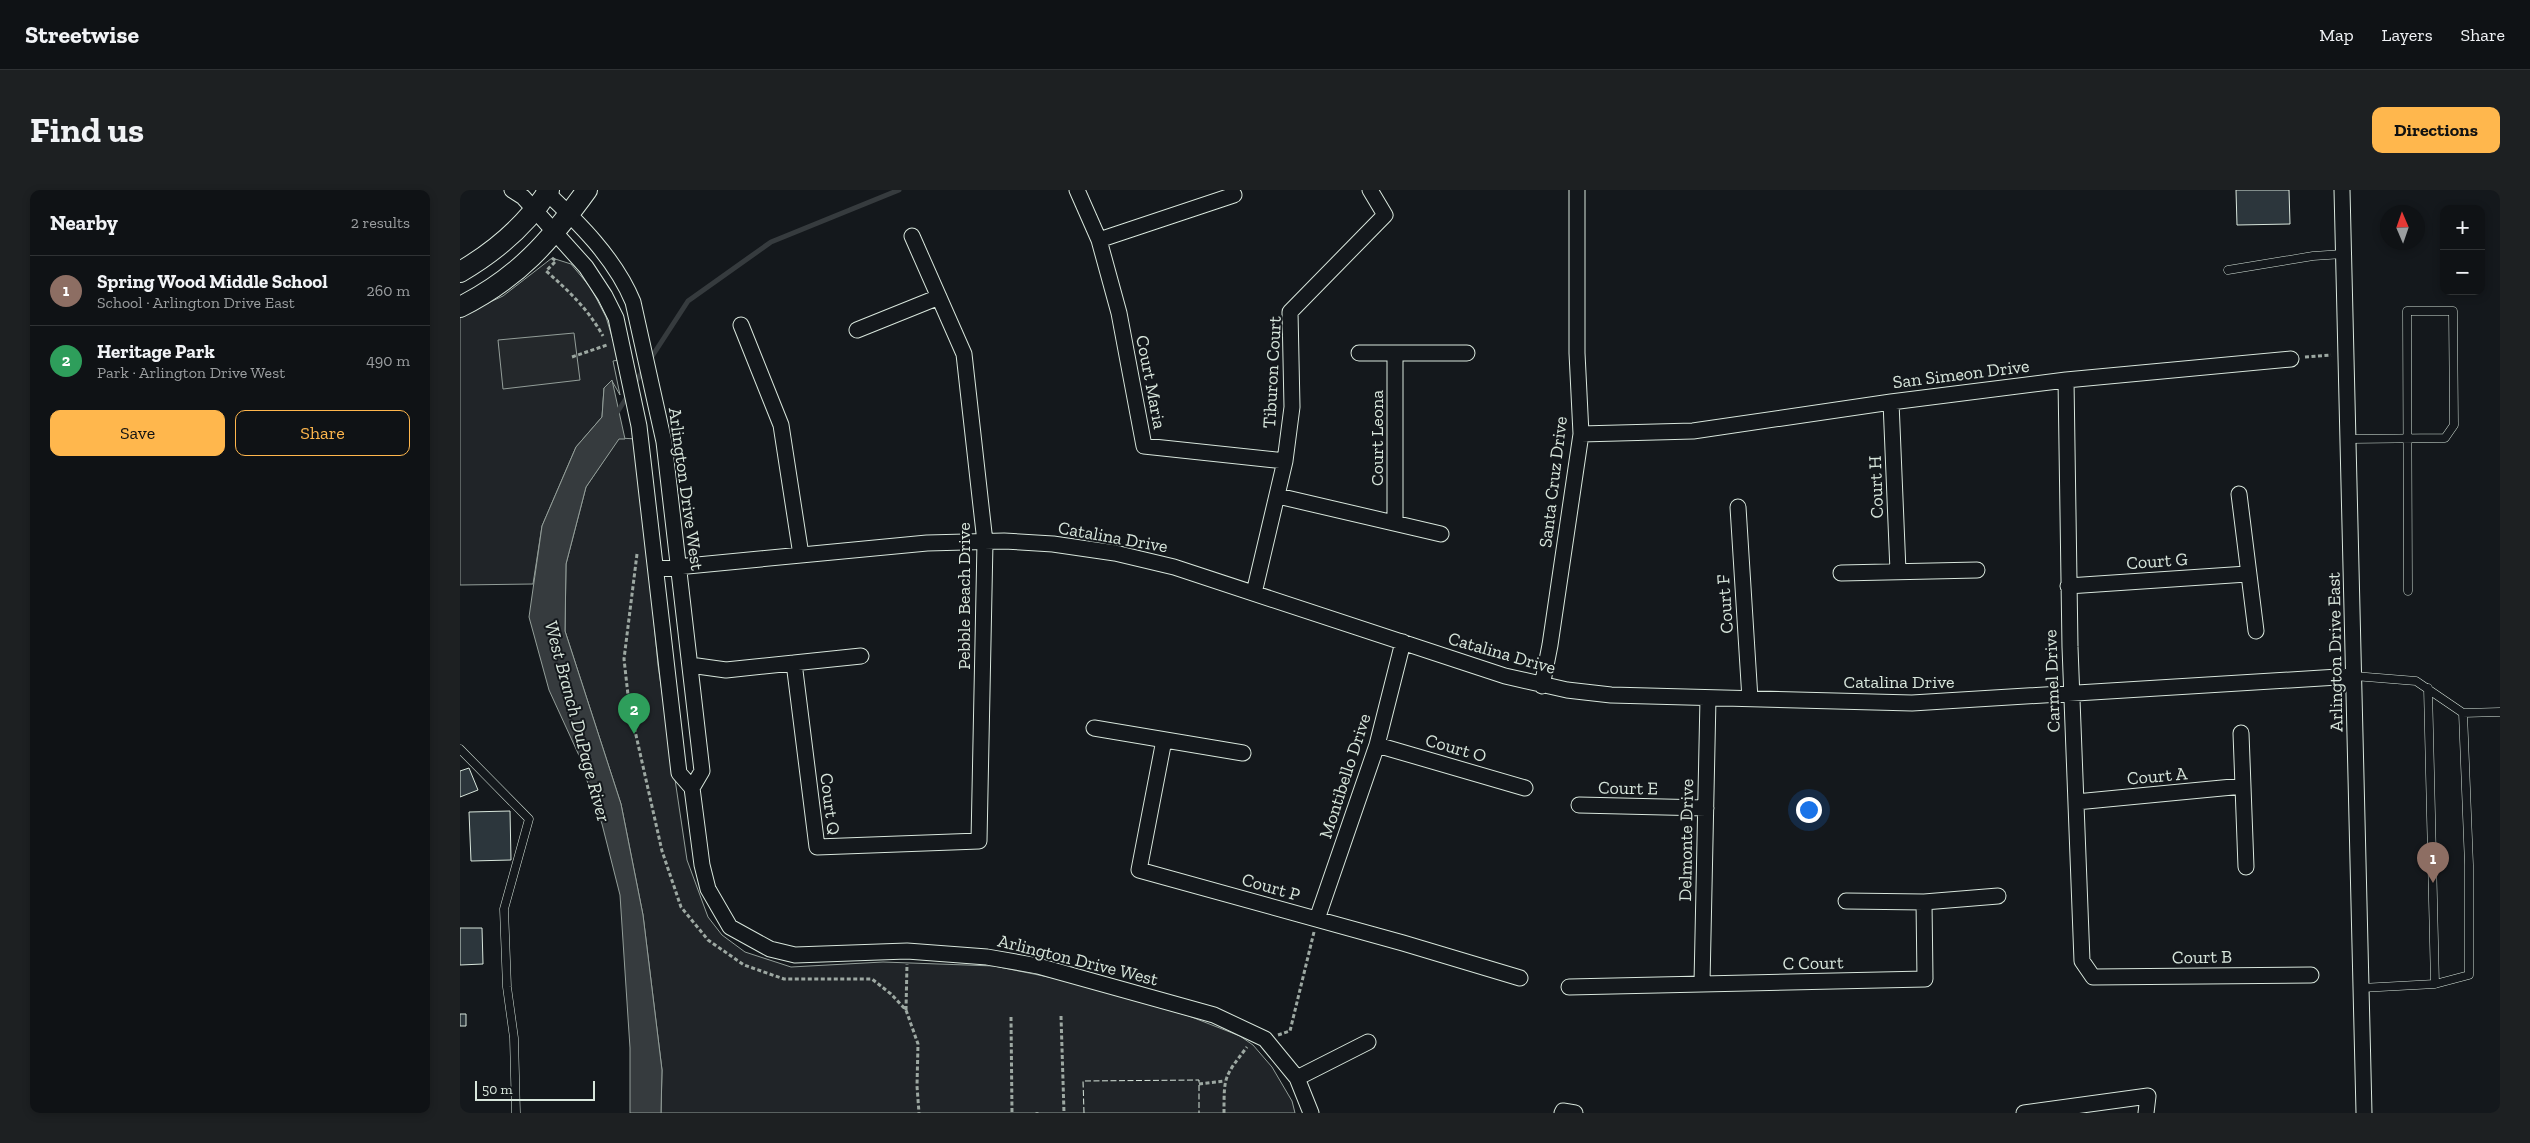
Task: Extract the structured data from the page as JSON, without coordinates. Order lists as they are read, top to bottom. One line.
{"streets":{"street":["Tiburon Court","San Simeon Drive","Court Maria","Court Leona","Santa Cruz Drive","Court H","Arlington Drive West","Catalina Drive","Court G","Pebble Beach Drive","Court F","Arlington Drive East","Carmel Drive","Court O","Montibello Drive","Court A","Court E","Court Q","Delmonte Drive","Court P","Court B","C Court"]},"crossings":[["Tiburon Court","Court Maria"],["Tiburon Court","Catalina Drive"],["San Simeon Drive","Santa Cruz Drive"],["San Simeon Drive","Court H"],["San Simeon Drive","Carmel Drive"],["Santa Cruz Drive","Catalina Drive"],["Arlington Drive West","Catalina Drive"],["Catalina Drive","Pebble Beach Drive"],["Catalina Drive","Court F"],["Catalina Drive","Arlington Drive East"],["Catalina Drive","Carmel Drive"],["Catalina Drive","Montibello Drive"],["Catalina Drive","Delmonte Drive"],["Court G","Carmel Drive"],["Pebble Beach Drive","Court Q"],["Carmel Drive","Court A"],["Carmel Drive","Court B"],["Court O","Montibello Drive"],["Montibello Drive","Court P"],["Court E","Delmonte Drive"],["Delmonte Drive","C Court"]],"water":["West Branch DuPage River"],"scale_bar":"50 m","north":"top","page":{"header":"Streetwise","nav":["Map","Layers","Share"],"buttons":["Directions",["Save","Share"]],"title":"Find us","heading":["Nearby","2 results"],"map_buttons":["+","−"],"list":[{"mark":"1","name":"Spring Wood Middle School","note":"School · Arlington Drive East","value":"260 m"},{"mark":"2","name":"Heritage Park","note":"Park · Arlington Drive West","value":"490 m"}],"pins":["2","1"],"scale":"50 m"}}
